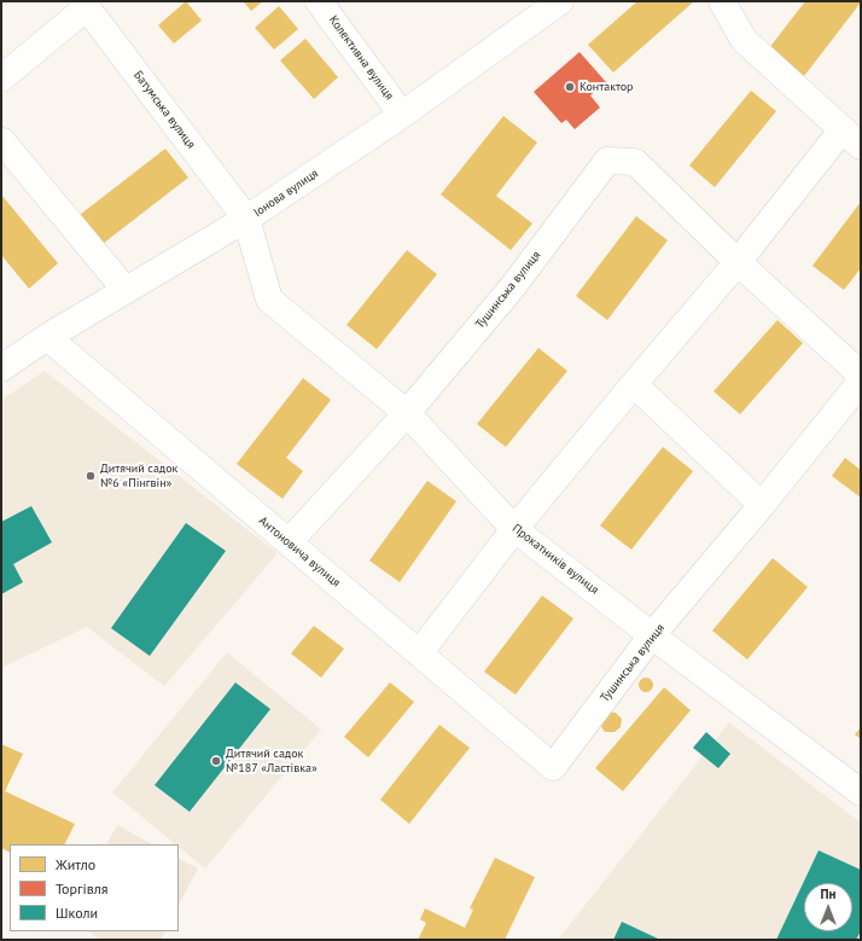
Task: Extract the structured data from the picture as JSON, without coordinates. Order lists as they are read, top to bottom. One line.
{"streets":{"street":["Колективна вулиця","Батумська вулиця","Іонова вулиця","Тушинська вулиця","Антоновича вулиця","Прокатників вулиця"]},"crossings":[["Колективна вулиця","Іонова вулиця"],["Батумська вулиця","Іонова вулиця"],["Батумська вулиця","Прокатників вулиця"],["Іонова вулиця","Антоновича вулиця"],["Іонова вулиця","Прокатників вулиця"],["Тушинська вулиця","Антоновича вулиця"],["Тушинська вулиця","Прокатників вулиця"]],"places":["Контактор","Дитячий садок №6 «Пінгвін»","Дитячий садок №187 «Ластівка»"],"legend":["Житло","Торгівля","Школи"],"north":"top"}
